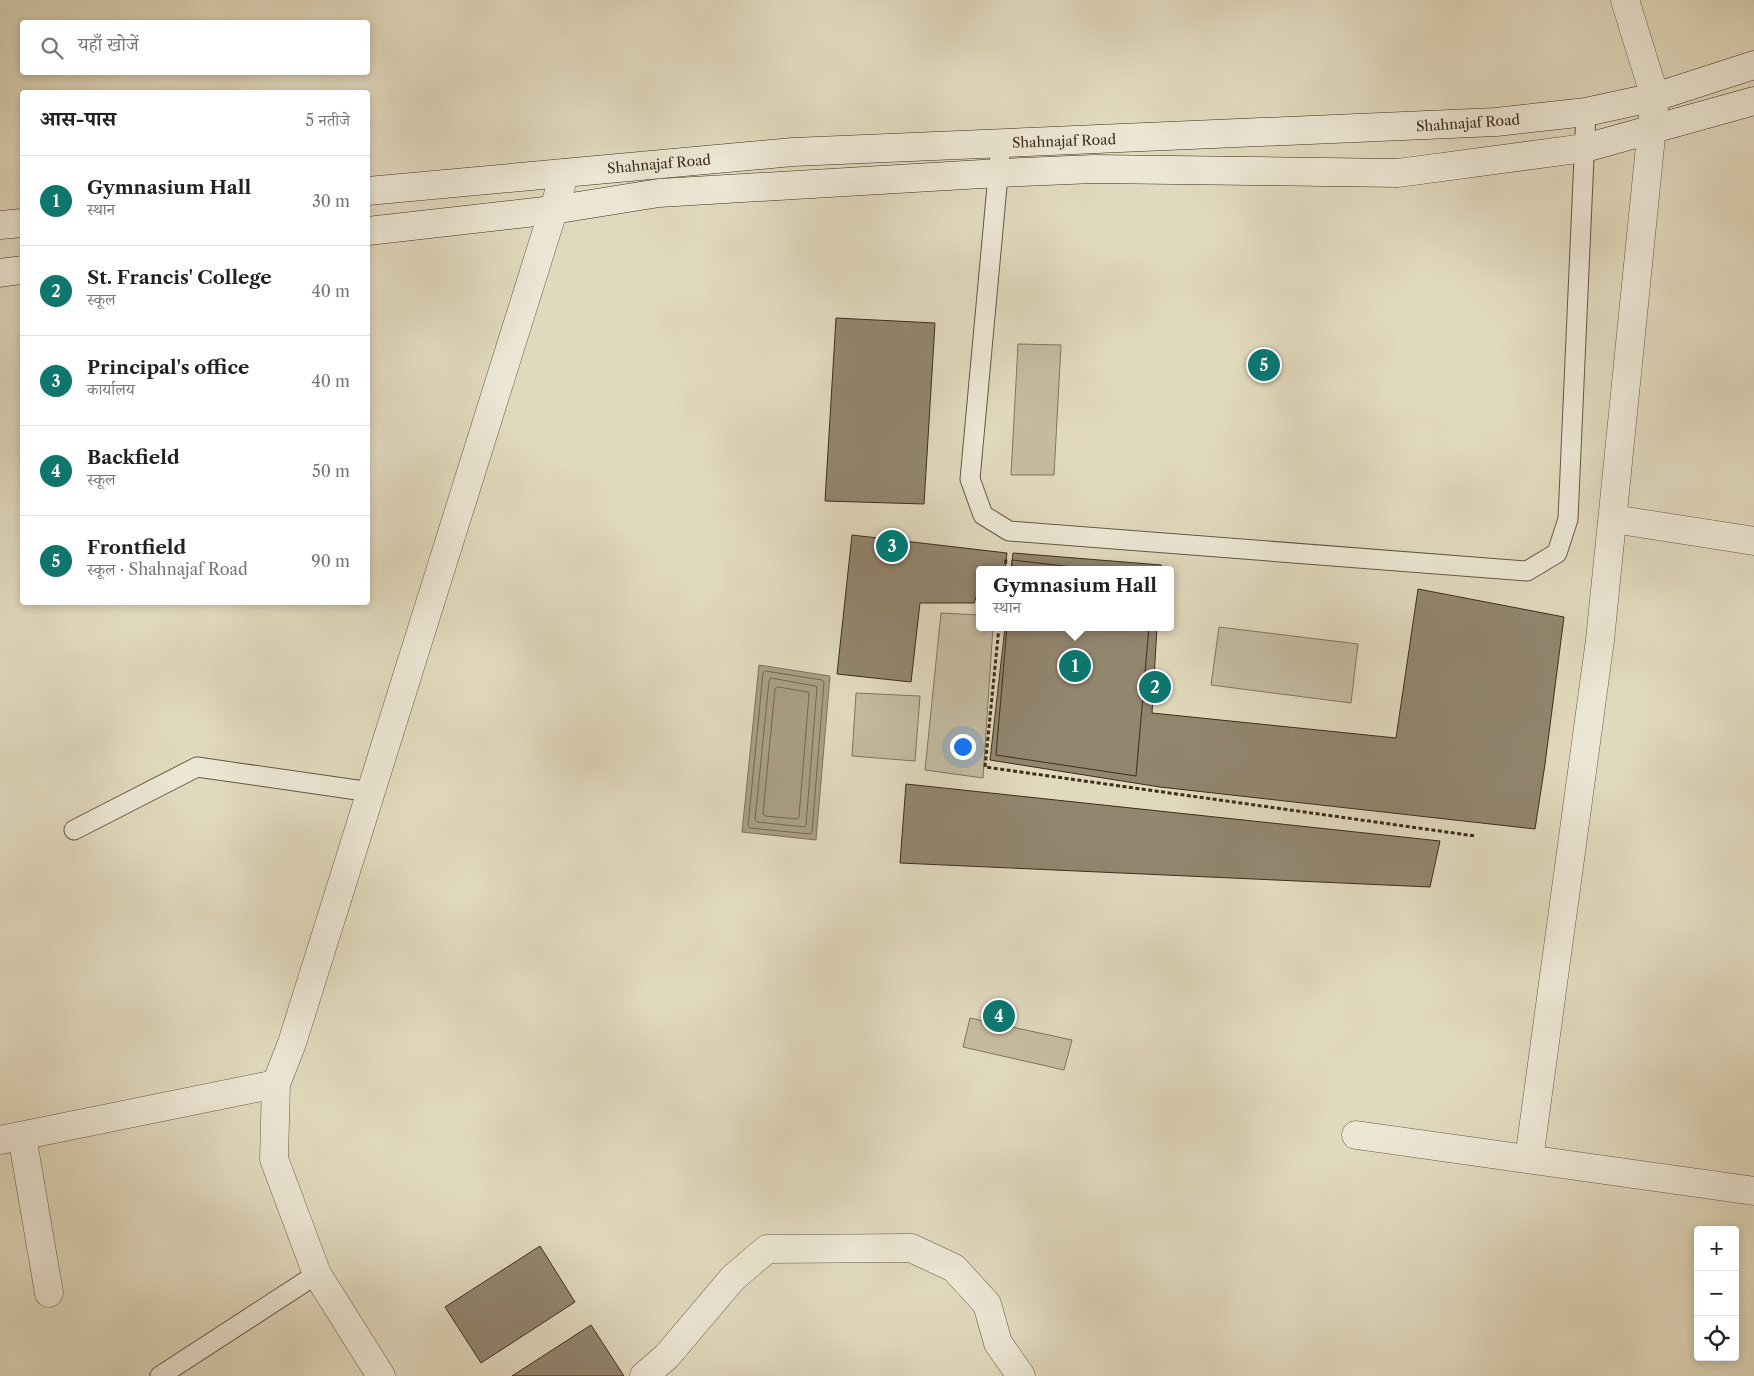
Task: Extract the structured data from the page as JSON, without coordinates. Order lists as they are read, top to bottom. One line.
{"streets":{"street":["Shahnajaf Road"]},"page":{"search":"यहाँ खोजें","heading":["आस-पास","5 नतीजे"],"list":[{"mark":"1","name":"Gymnasium Hall","note":"स्थान","value":"30 m"},{"mark":"2","name":"St. Francis' College","note":"स्कूल","value":"40 m"},{"mark":"3","name":"Principal's office","note":"कार्यालय","value":"40 m"},{"mark":"4","name":"Backfield","note":"स्कूल","value":"50 m"},{"mark":"5","name":"Frontfield","note":"स्कूल · Shahnajaf Road","value":"90 m"}],"pins":["5","3","1","2","4"],"popup":["Gymnasium Hall","स्थान"],"map_buttons":["+","−"]}}
